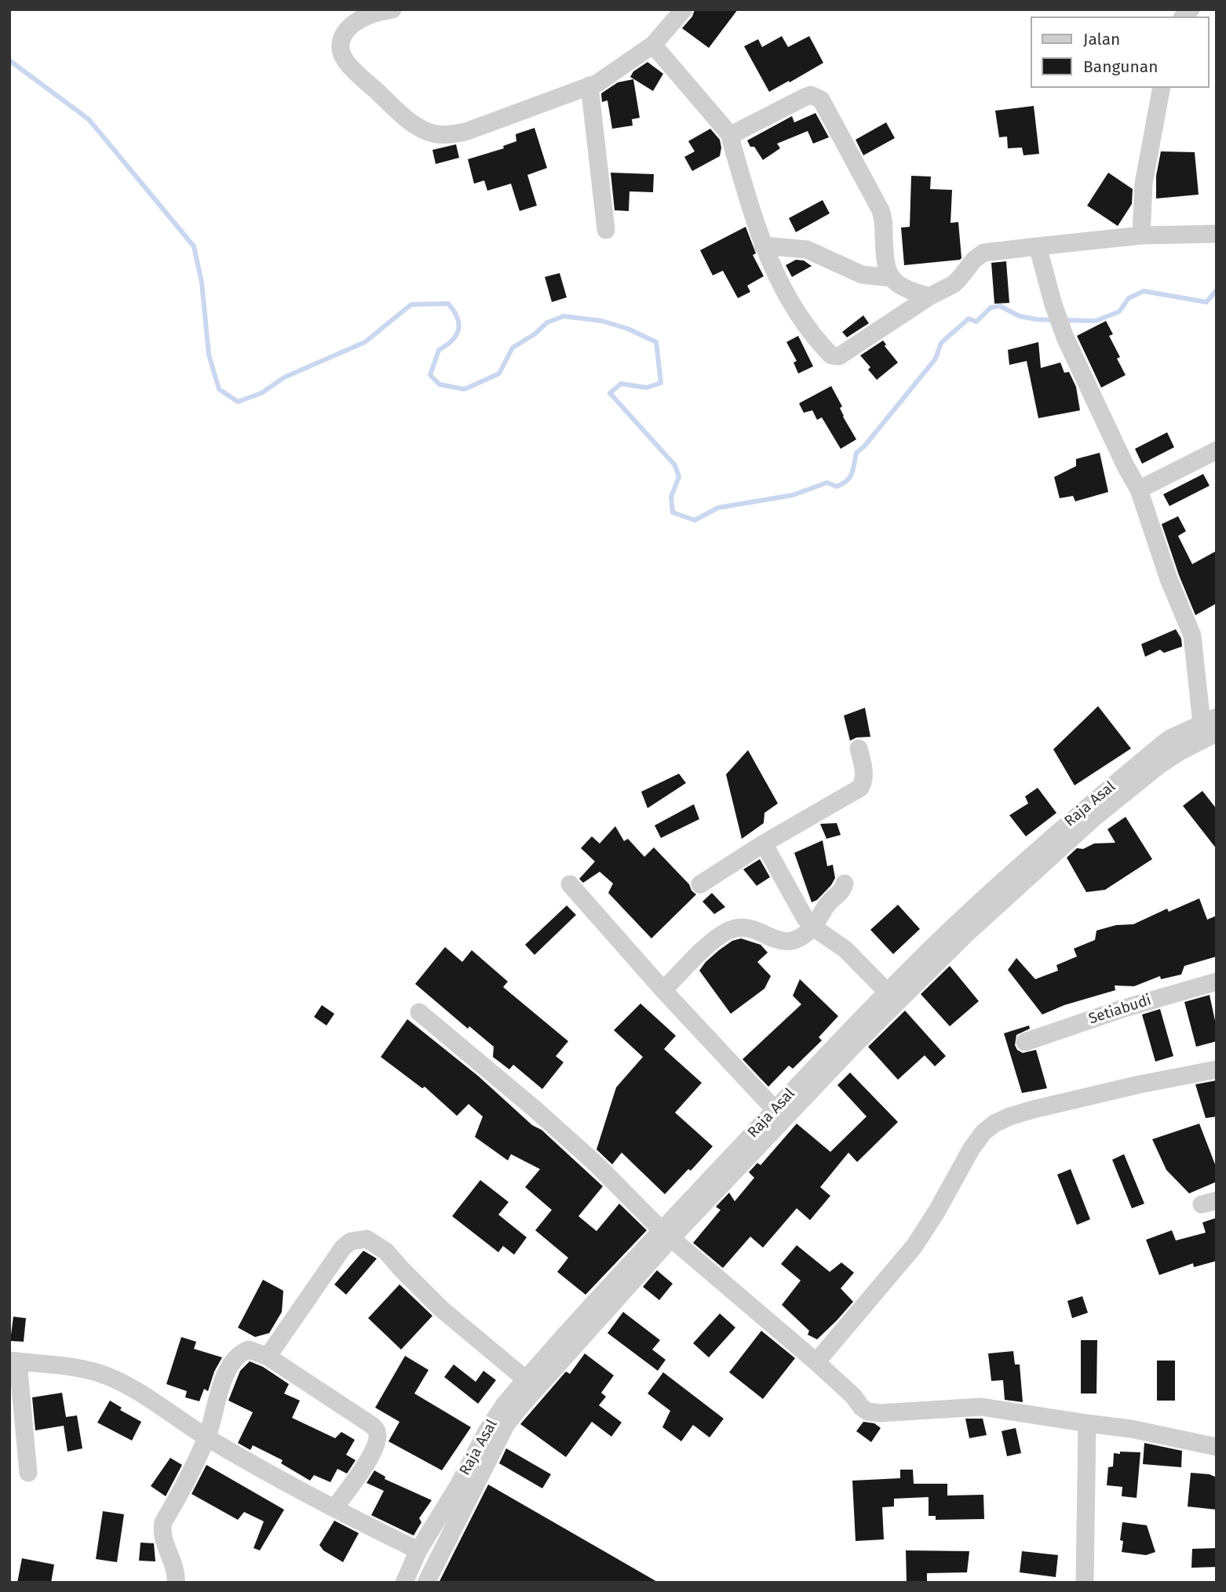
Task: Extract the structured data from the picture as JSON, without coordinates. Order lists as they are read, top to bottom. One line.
{"streets":{"street":["Raja Asal","Setiabudi"]},"legend":["Jalan","Bangunan"]}
